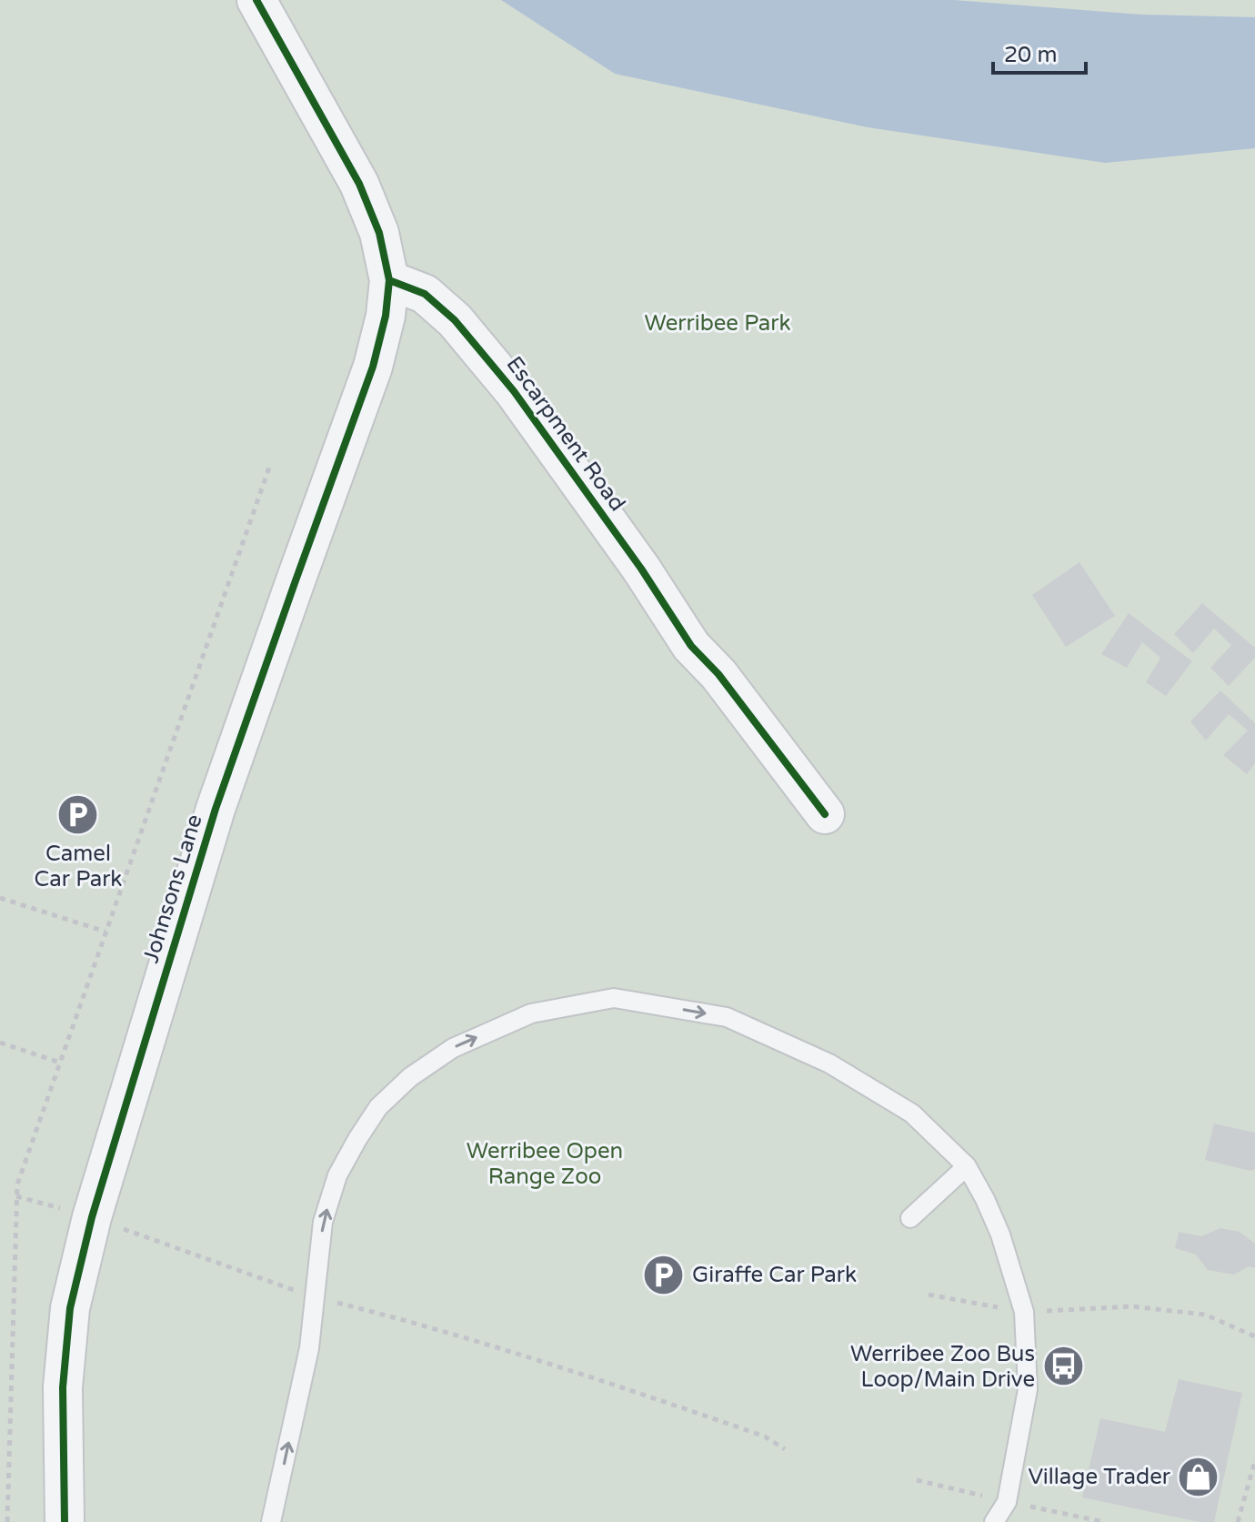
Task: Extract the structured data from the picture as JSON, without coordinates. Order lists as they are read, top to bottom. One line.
{"streets":{"street":["Escarpment Road","Johnsons Lane"]},"crossings":[["Escarpment Road","Johnsons Lane"]],"parks":["Werribee Park","Werribee Open Range Zoo"],"places":{"parking":["Camel Car Park","Giraffe Car Park"],"bus stop":["Werribee Zoo Bus Loop/Main Drive"],"shop":["Village Trader"]},"scale_bar":"20 m"}
